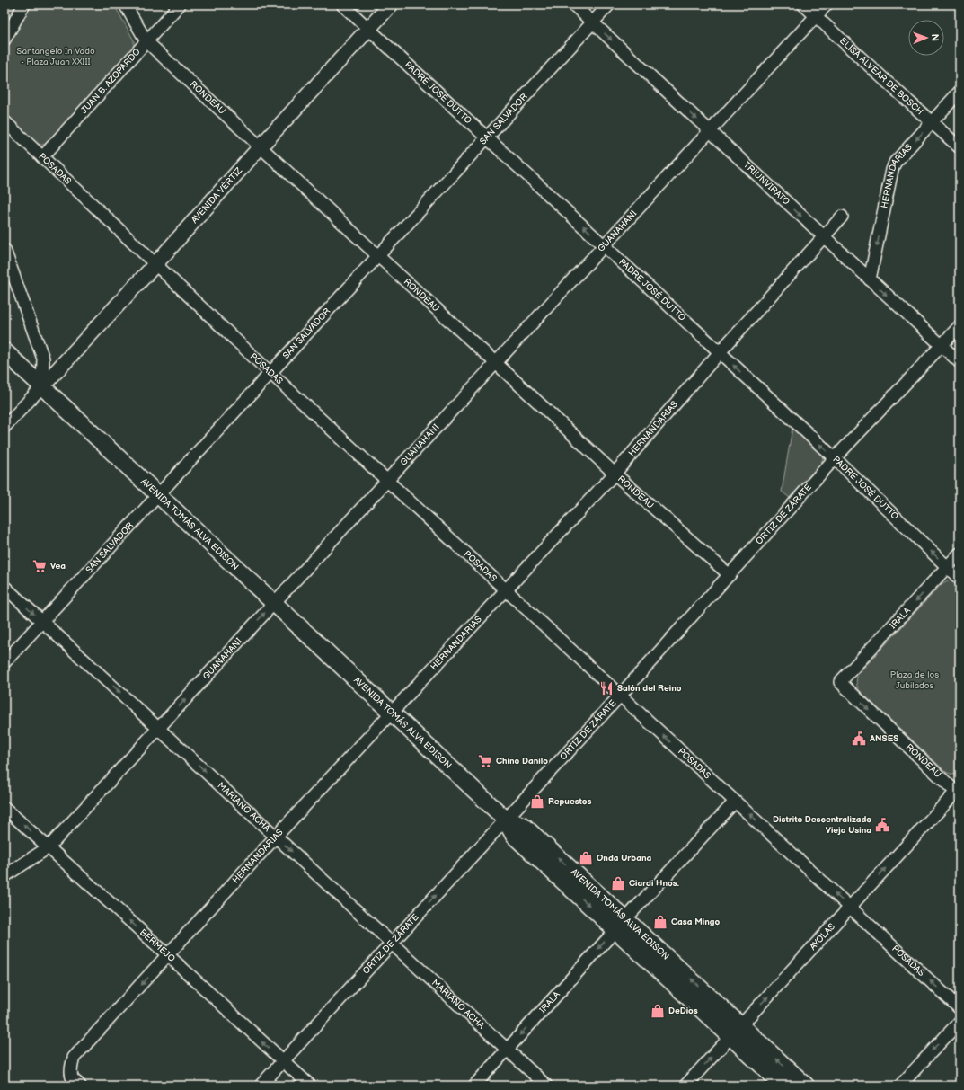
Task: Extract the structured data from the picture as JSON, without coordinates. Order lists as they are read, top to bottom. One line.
{"streets":{"main road":["AVENIDA TOMÁS ALVA EDISON"],"street":["ELISA ALVEAR DE BOSCH","JUAN B. AZOPARDO","PADRE JOSÉ DUTTO","RONDEAU","SAN SALVADOR","POSADAS","HERNANDARIAS","TRIUNVIRATO","AVENIDA VÉRTIZ","GUANAHANI","ORTIZ DE ZÁRATE","IRALA","MARIANO ACHA","AYOLAS","BERMEJO"]},"crossings":[["ELISA ALVEAR DE BOSCH","HERNANDARIAS"],["ELISA ALVEAR DE BOSCH","GUANAHANI"],["JUAN B. AZOPARDO","RONDEAU"],["JUAN B. AZOPARDO","POSADAS"],["PADRE JOSÉ DUTTO","SAN SALVADOR"],["PADRE JOSÉ DUTTO","HERNANDARIAS"],["PADRE JOSÉ DUTTO","AVENIDA VÉRTIZ"],["PADRE JOSÉ DUTTO","GUANAHANI"],["PADRE JOSÉ DUTTO","ORTIZ DE ZÁRATE"],["PADRE JOSÉ DUTTO","IRALA"],["RONDEAU","SAN SALVADOR"],["RONDEAU","HERNANDARIAS"],["RONDEAU","AVENIDA VÉRTIZ"],["RONDEAU","GUANAHANI"],["RONDEAU","ORTIZ DE ZÁRATE"],["RONDEAU","IRALA"],["RONDEAU","AYOLAS"],["SAN SALVADOR","POSADAS"],["SAN SALVADOR","TRIUNVIRATO"],["SAN SALVADOR","AVENIDA TOMÁS ALVA EDISON"],["SAN SALVADOR","MARIANO ACHA"],["POSADAS","HERNANDARIAS"],["POSADAS","AVENIDA VÉRTIZ"],["POSADAS","GUANAHANI"],["POSADAS","ORTIZ DE ZÁRATE"],["POSADAS","IRALA"],["POSADAS","AYOLAS"],["HERNANDARIAS","TRIUNVIRATO"],["HERNANDARIAS","AVENIDA TOMÁS ALVA EDISON"],["HERNANDARIAS","MARIANO ACHA"],["HERNANDARIAS","BERMEJO"],["TRIUNVIRATO","GUANAHANI"],["TRIUNVIRATO","ORTIZ DE ZÁRATE"],["AVENIDA VÉRTIZ","AVENIDA TOMÁS ALVA EDISON"],["GUANAHANI","AVENIDA TOMÁS ALVA EDISON"],["GUANAHANI","MARIANO ACHA"],["GUANAHANI","BERMEJO"],["ORTIZ DE ZÁRATE","AVENIDA TOMÁS ALVA EDISON"],["ORTIZ DE ZÁRATE","MARIANO ACHA"],["ORTIZ DE ZÁRATE","BERMEJO"],["AVENIDA TOMÁS ALVA EDISON","IRALA"],["AVENIDA TOMÁS ALVA EDISON","AYOLAS"],["IRALA","MARIANO ACHA"]],"one_way":["PADRE JOSÉ DUTTO","POSADAS","TRIUNVIRATO","IRALA","MARIANO ACHA","AYOLAS","BERMEJO"],"parks":["Santangelo In Vado - Plaza Juan XXIII","Plaza de los Jubilados"],"places":{"supermarket":["Vea","Chino Danilo"],"restaurant":["Salón del Reino"],"public building":["ANSES","Distrito Descentralizado Vieja Usina"],"shop":["Repuestos","Onda Urbana","Ciardi Hnos.","Casa Mingo","DeDios"]},"north":"right"}
